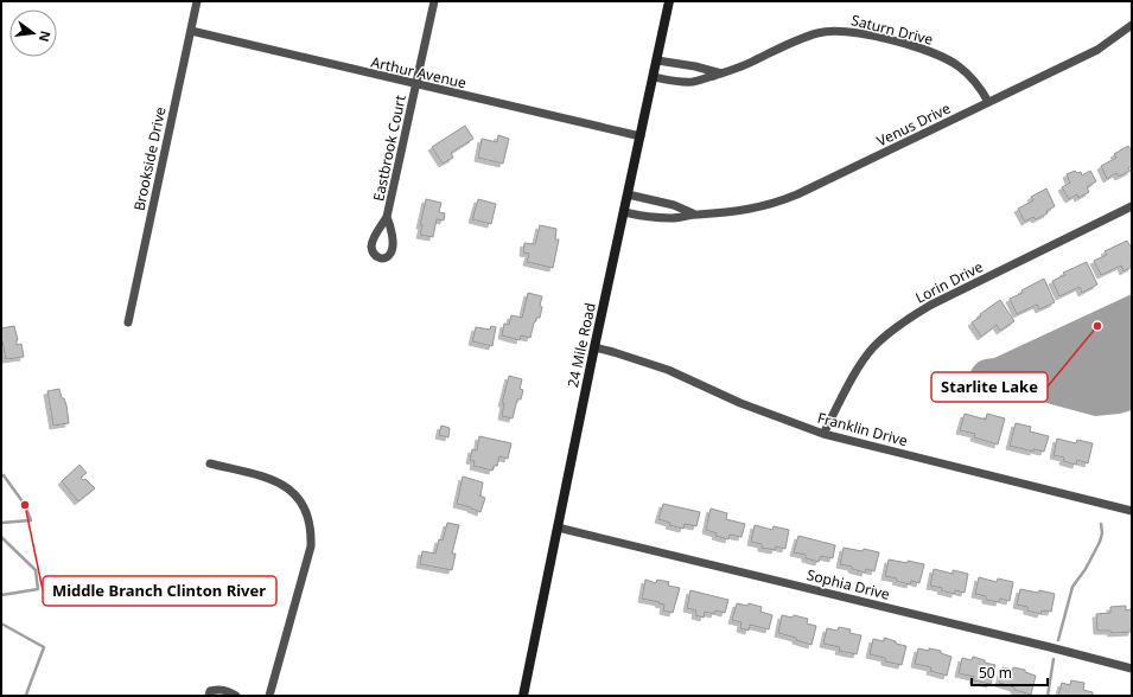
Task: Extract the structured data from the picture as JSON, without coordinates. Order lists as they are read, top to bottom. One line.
{"streets":{"street":["Saturn Drive","Arthur Avenue","Venus Drive","Eastbrook Court","Brookside Drive","Lorin Drive","24 Mile Road","Franklin Drive","Sophia Drive"]},"crossings":[["Saturn Drive","Venus Drive"],["Saturn Drive","24 Mile Road"],["Arthur Avenue","Eastbrook Court"],["Arthur Avenue","Brookside Drive"],["Arthur Avenue","24 Mile Road"],["Venus Drive","24 Mile Road"],["Lorin Drive","Franklin Drive"],["24 Mile Road","Franklin Drive"],["24 Mile Road","Sophia Drive"]],"places":["Starlite Lake","Middle Branch Clinton River"],"scale_bar":"50 m","north":"right"}
